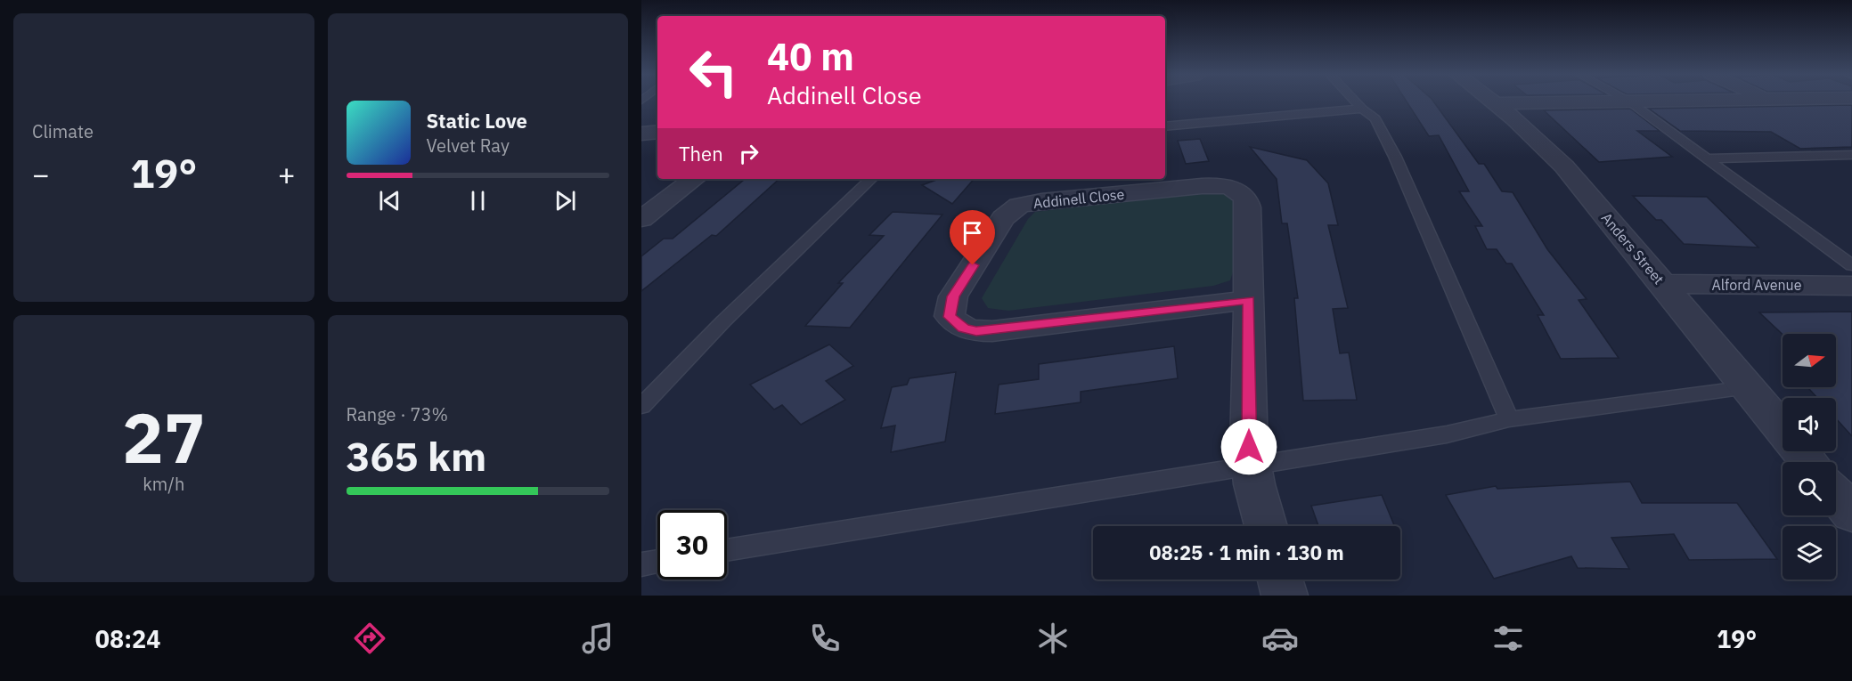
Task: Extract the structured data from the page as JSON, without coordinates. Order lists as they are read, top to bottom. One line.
{"streets":{"street":["Addinell Close","Anders Street","Alford Avenue"]},"crossings":[["Anders Street","Alford Avenue"]],"north":"right","page":{"tile":["Climate",["27","km/h"],["Range · 73%","365 km"]],"turn":["40 m","Addinell Close"],"song":["Static Love","Velvet Ray"],"then":"Then","heat":["−","19°","+"],"limit":"30","trip":"08:25 · 1 min · 130 m","tabs":["08:24","19°"]}}
